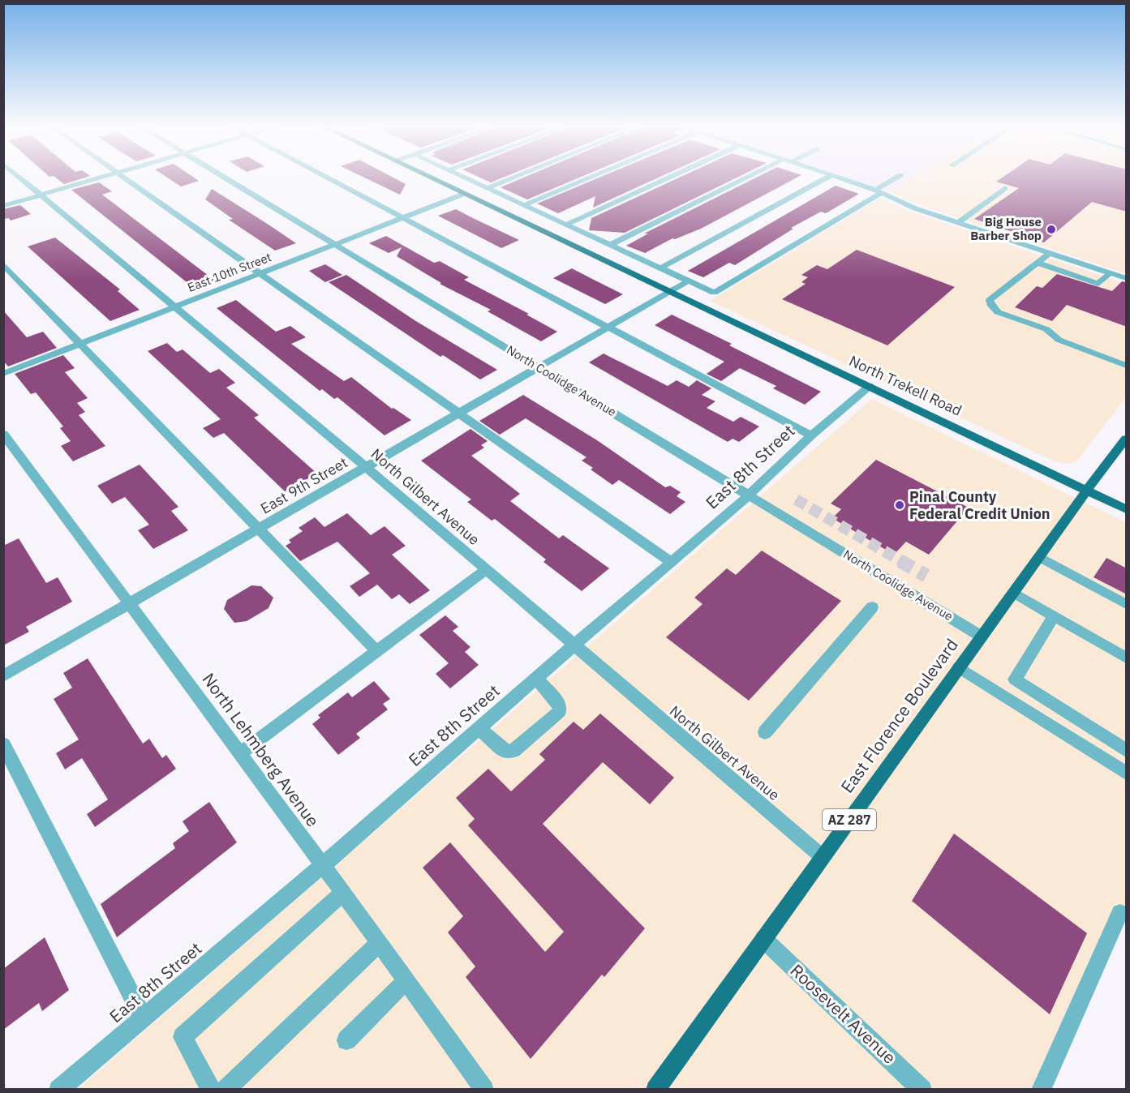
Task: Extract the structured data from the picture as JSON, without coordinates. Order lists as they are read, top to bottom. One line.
{"streets":{"main road":["North Trekell Road","East Florence Boulevard","AZ 287"],"street":["East 10th Street","North Coolidge Avenue","East 8th Street","East 9th Street","North Gilbert Avenue","North Lehmberg Avenue","Roosevelt Avenue"]},"crossings":[["East 10th Street","North Coolidge Avenue"],["East 10th Street","North Trekell Road"],["East 10th Street","North Gilbert Avenue"],["North Coolidge Avenue","East 8th Street"],["North Coolidge Avenue","East 9th Street"],["North Coolidge Avenue","East Florence Boulevard"],["North Trekell Road","East 8th Street"],["North Trekell Road","East 9th Street"],["North Trekell Road","East Florence Boulevard"],["East 8th Street","North Gilbert Avenue"],["East 8th Street","North Lehmberg Avenue"],["East 9th Street","North Gilbert Avenue"],["East 9th Street","North Lehmberg Avenue"],["North Gilbert Avenue","East Florence Boulevard"],["East Florence Boulevard","Roosevelt Avenue"]],"places":["Big House Barber Shop","Pinal County Federal Credit Union"]}
